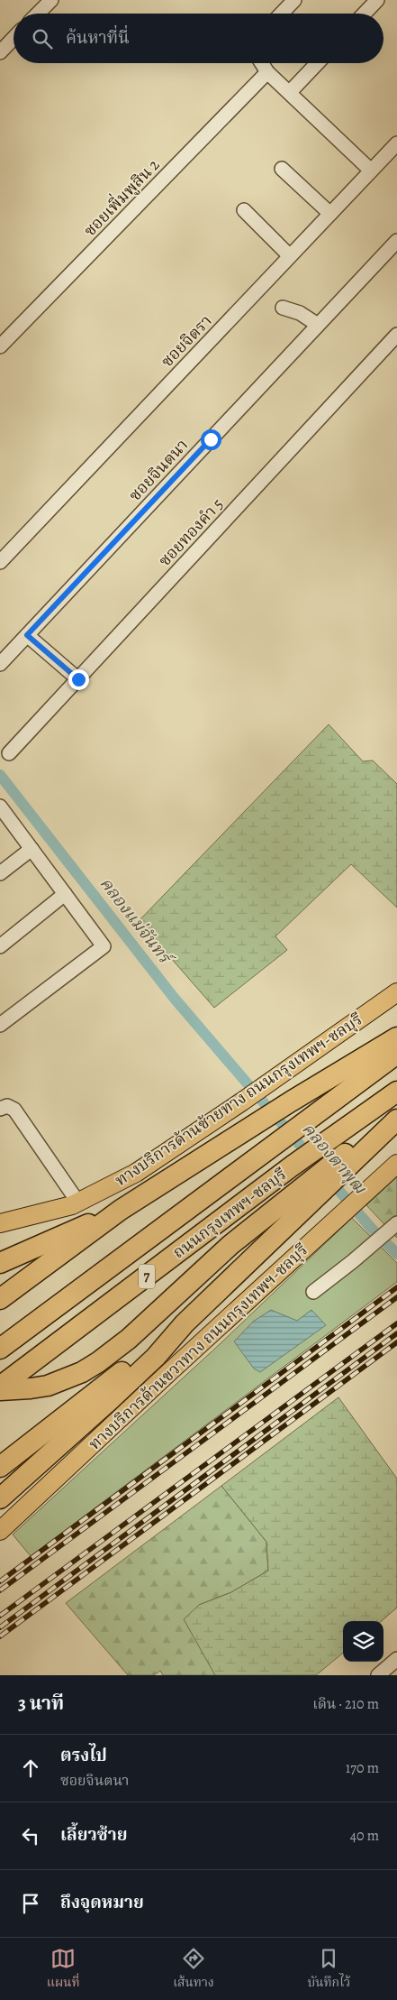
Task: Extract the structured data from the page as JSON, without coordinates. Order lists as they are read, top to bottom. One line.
{"streets":{"highway":["ถนนกรุงเทพฯ-ชลบุรี","7"],"main road":["ทางบริการด้านซ้ายทาง ถนนกรุงเทพฯ-ชลบุรี","ทางบริการด้านขวาทาง ถนนกรุงเทพฯ-ชลบุรี"],"street":["ซอยเพิ่มพูสิน 2","ซอยจิตรา","ซอยจินตนา","ซอยทองคำ 5"]},"water":["คลองแม่จันทร์","คลองตาพุฒ"],"page":{"search":"ค้นหาที่นี่","heading":["3 นาที","เดิน · 210 m"],"list":[["ตรงไป","ซอยจินตนา","170 m"],["เลี้ยวซ้าย","40 m"],"ถึงจุดหมาย"],"nav":["แผนที่","เส้นทาง","บันทึกไว้"]}}
